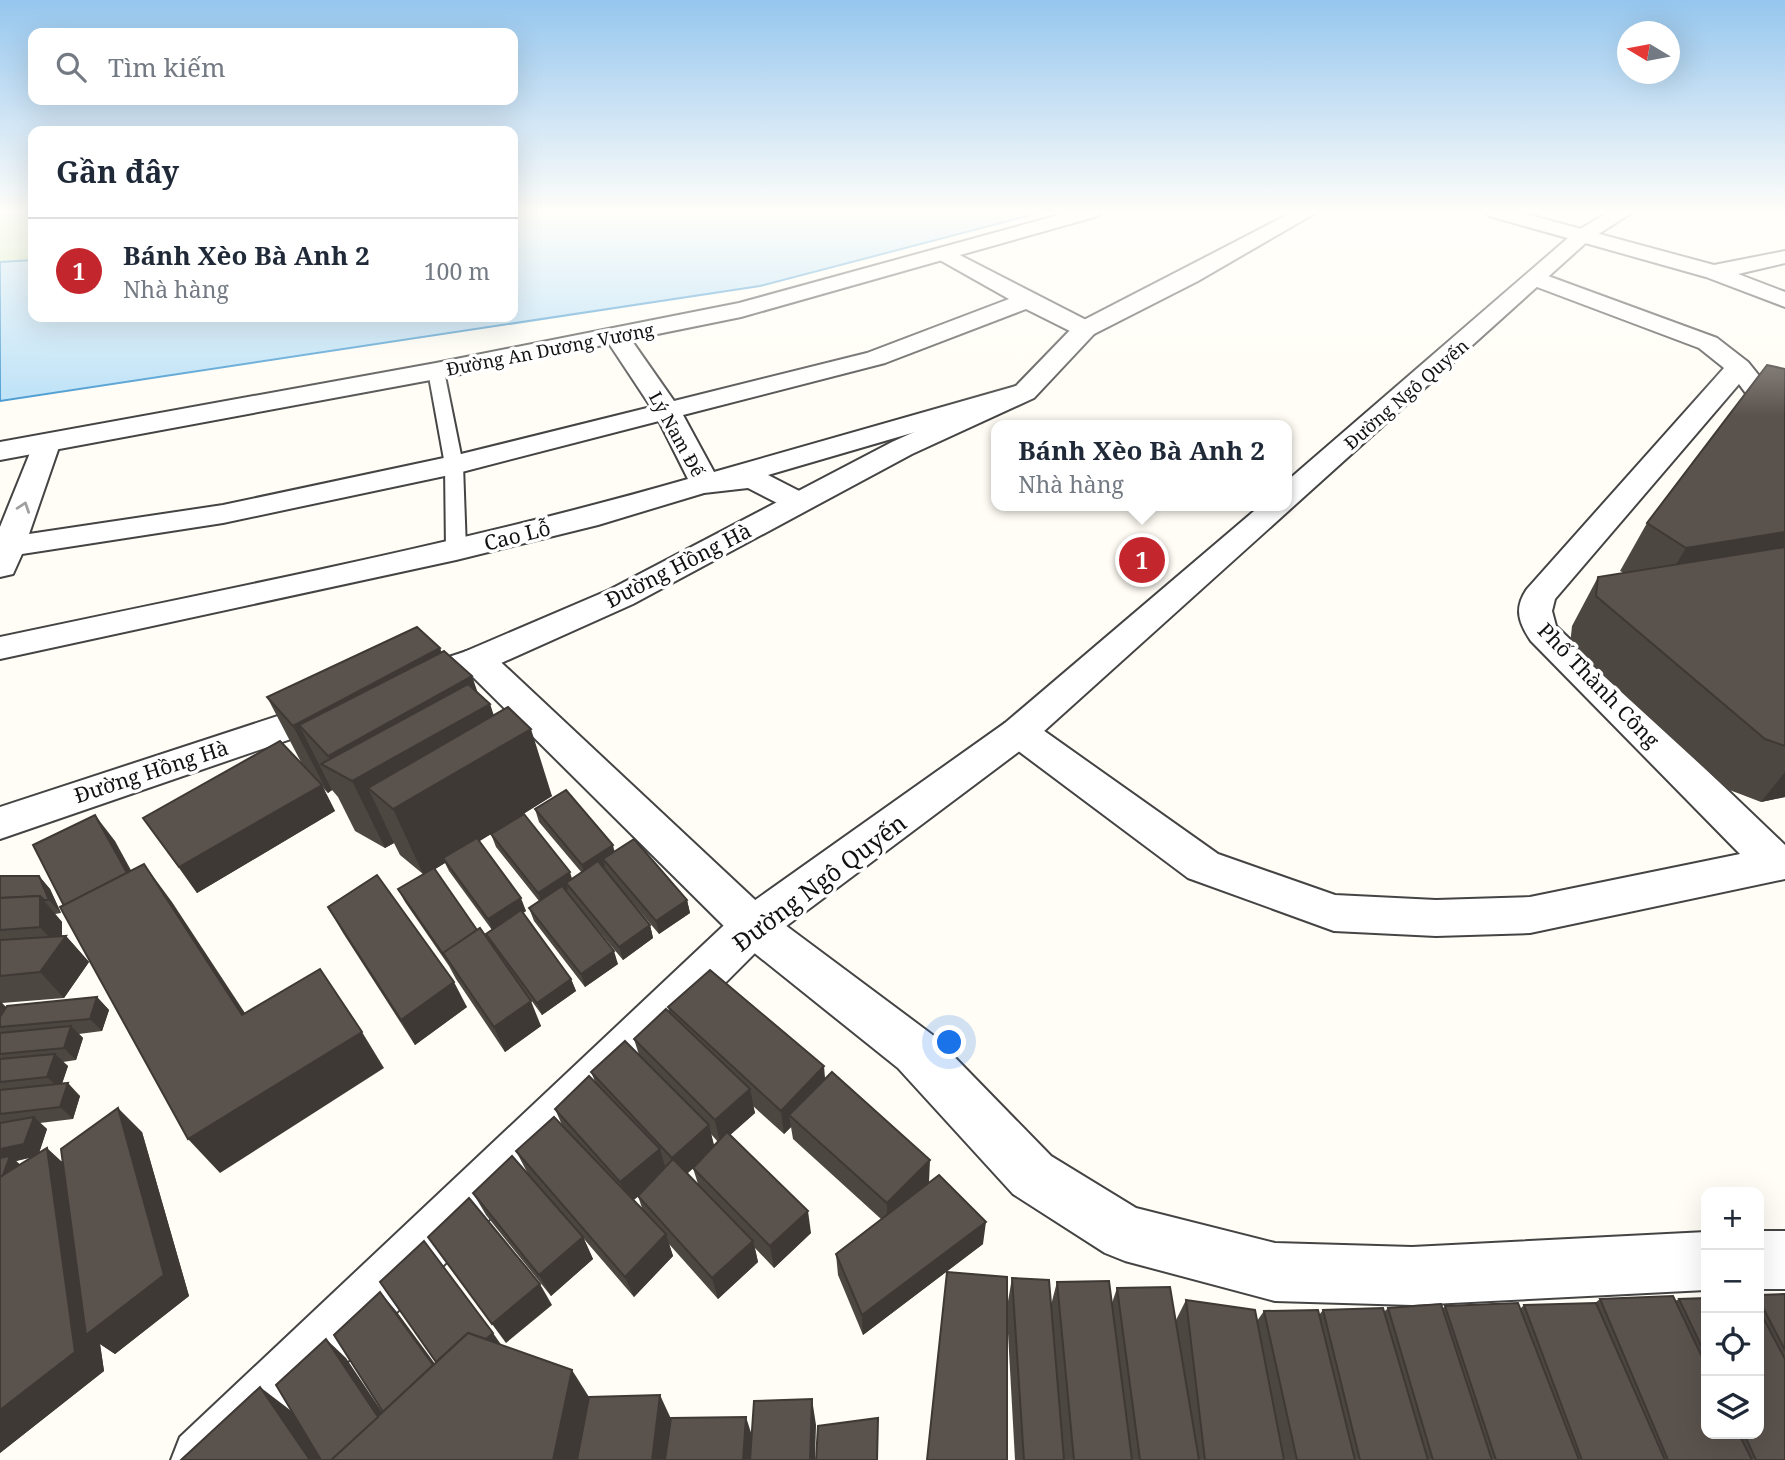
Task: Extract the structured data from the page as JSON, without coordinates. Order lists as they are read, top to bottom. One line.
{"streets":{"street":["Đường An Dương Vương","Đường Ngô Quyến","Lý Nam Đế","Cao Lỗ","Đường Hồng Hà","Phố Thành Công"]},"crossings":[["Đường An Dương Vương","Lý Nam Đế"],["Lý Nam Đế","Cao Lỗ"],["Lý Nam Đế","Đường Hồng Hà"],["Cao Lỗ","Đường Hồng Hà"]],"north":"left","page":{"search":"Tìm kiếm","heading":"Gần đây","list":[{"mark":"1","name":"Bánh Xèo Bà Anh 2","note":"Nhà hàng","value":"100 m"}],"popup":["Bánh Xèo Bà Anh 2","Nhà hàng"],"pins":"1","map_buttons":["+","−"]}}
